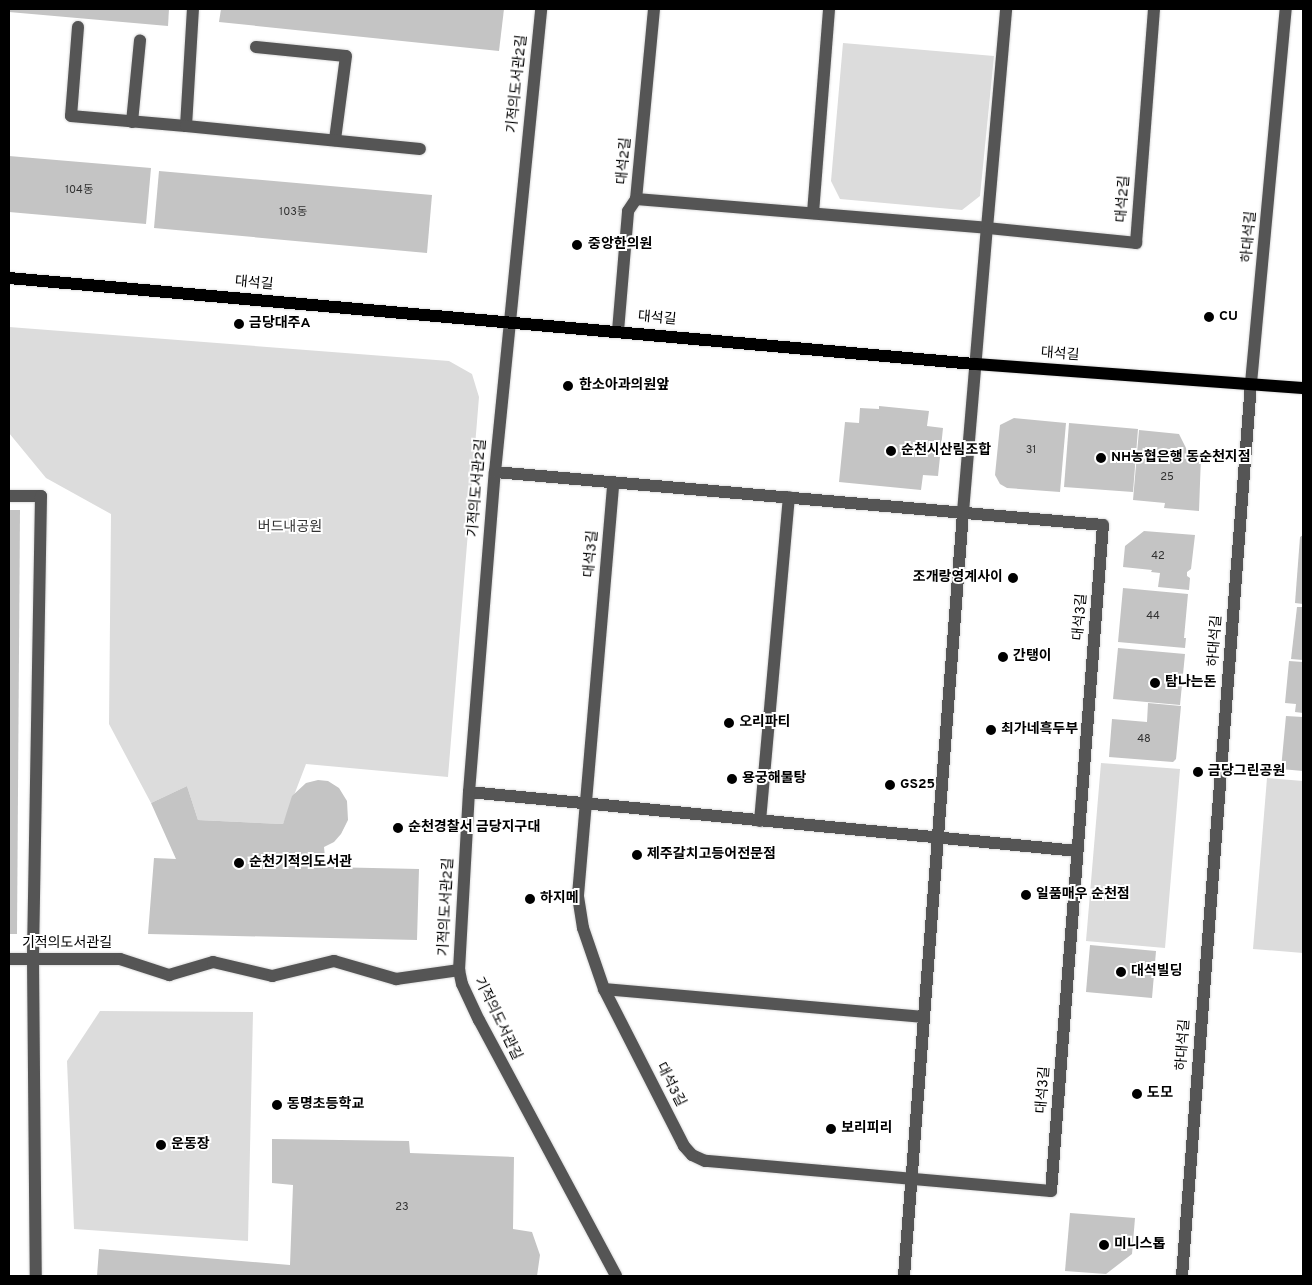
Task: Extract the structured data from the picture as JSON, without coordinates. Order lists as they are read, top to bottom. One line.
{"streets":{"main road":["대석길"],"street":["기적의도서관2길","대석2길","하대석길","대석3길","기적의도서관길"]},"crossings":[["기적의도서관2길","대석길"],["기적의도서관2길","기적의도서관길"],["하대석길","대석길"]],"parks":["버드내공원"],"places":["중앙한의원","CU","금당대주A","한소아과의원앞","순천시산림조합","NH농협은행 동순천지점","조개랑영계사이","간탱이","탐나는돈","오리파티","최가네흑두부","금당그린공원","용궁해물탕","GS25","순천경찰서 금당지구대","제주갈치고등어전문점","순천기적의도서관","일품매우 순천점","하지메","대석빌딩","도모","동명초등학교","보리피리","운동장","미니스톱"],"house_numbers":["104동","103동","31","25","42","44","48","23"]}
